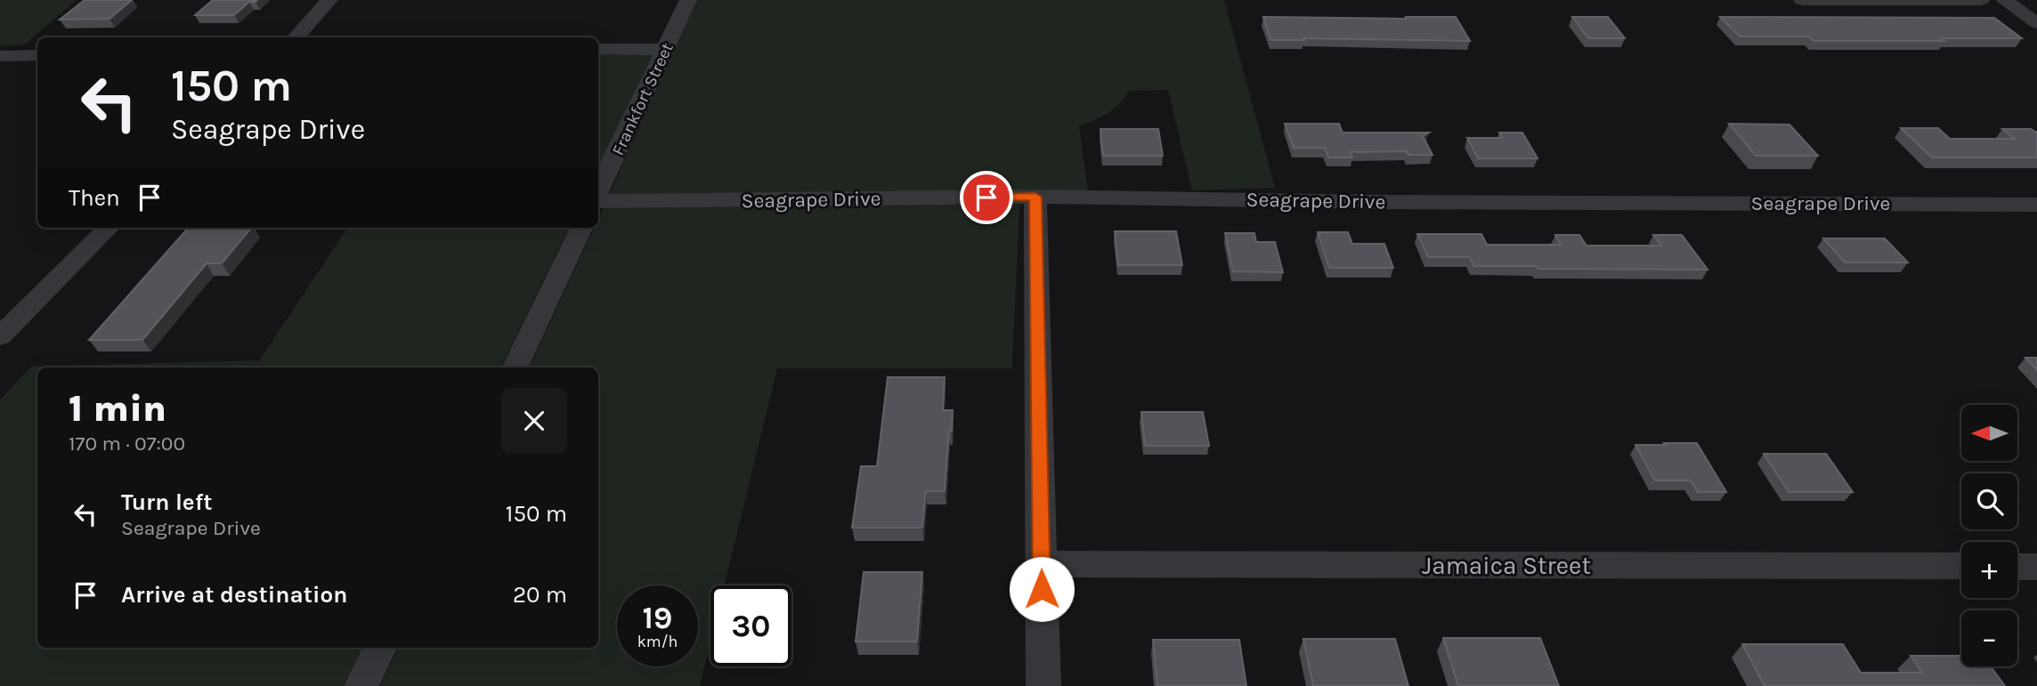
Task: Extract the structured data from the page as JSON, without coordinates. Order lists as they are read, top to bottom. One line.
{"streets":{"street":["Frankfort Street","Seagrape Drive","Jamaica Street"]},"north":"left","page":{"turn":["150 m","Seagrape Drive"],"then":"Then","heading":["1 min","170 m · 07:00"],"map_buttons":["+","−"],"list":[{"name":"Turn left","note":"Seagrape Drive","value":"150 m"},{"name":"Arrive at destination","value":"20 m"}],"speed":"19 km/h","limit":"30"}}
